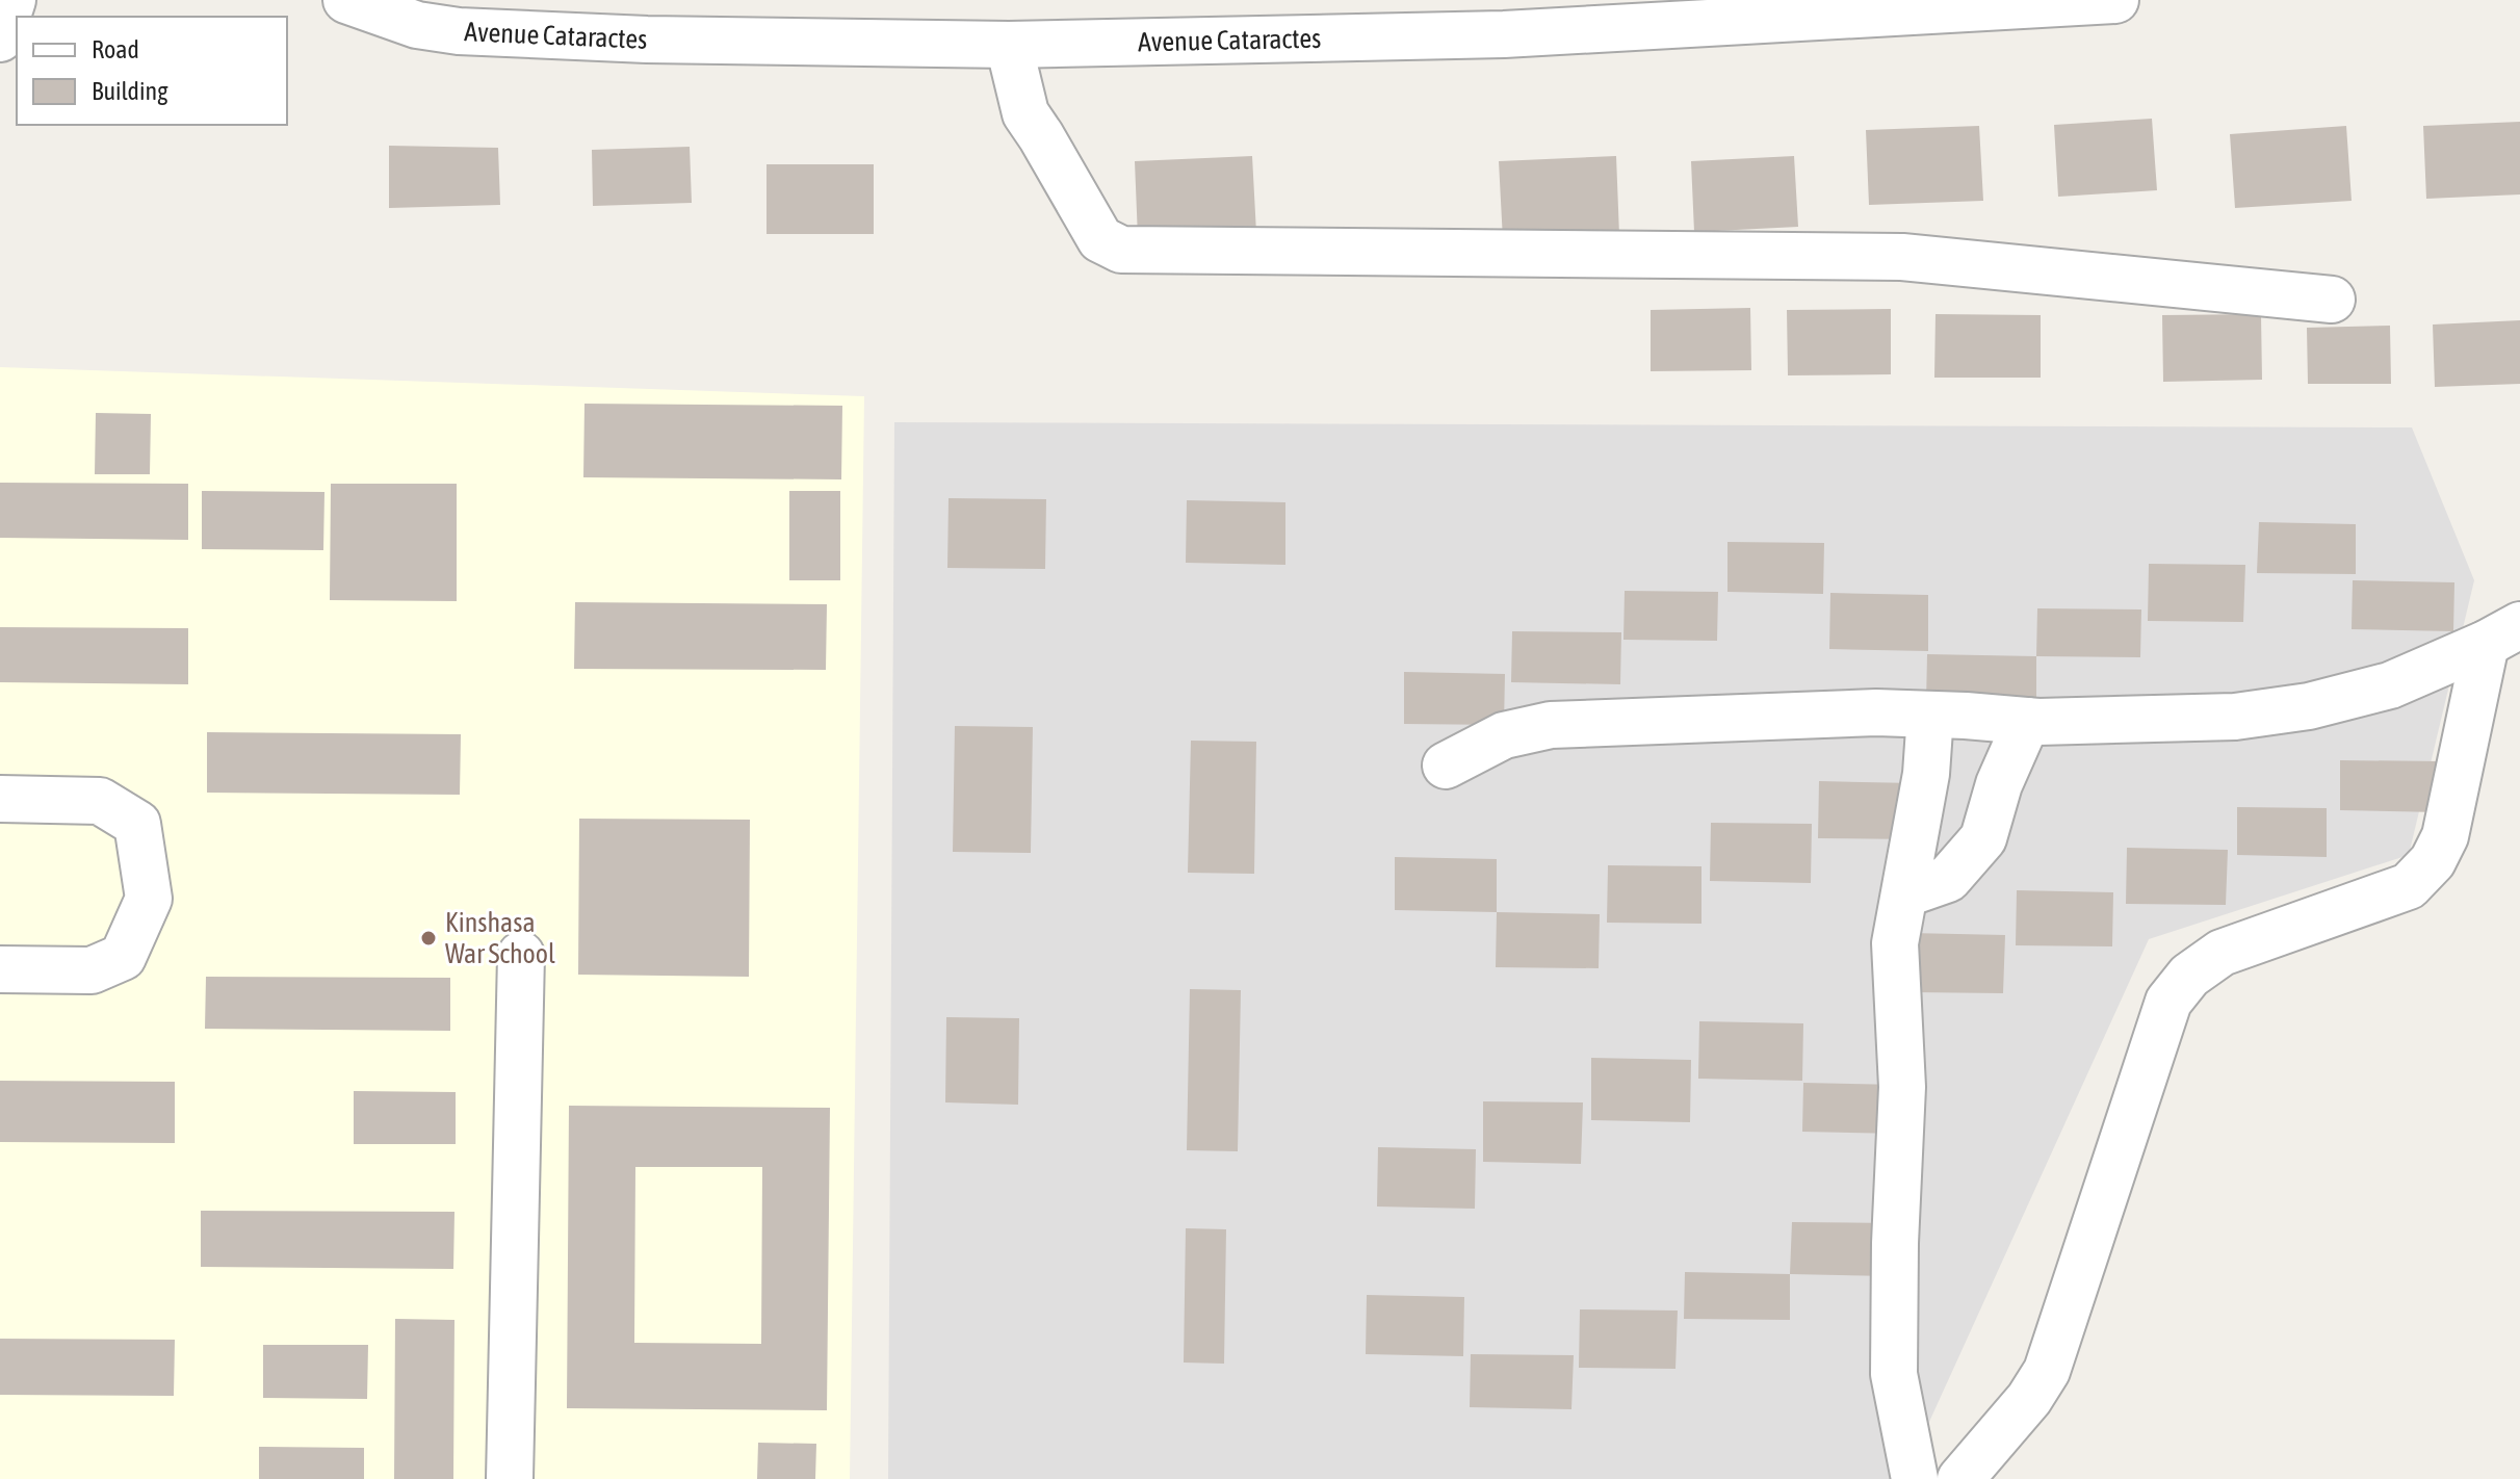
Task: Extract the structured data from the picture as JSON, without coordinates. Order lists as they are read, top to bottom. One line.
{"streets":{"street":["Avenue Cataractes"]},"places":["Kinshasa War School"],"legend":["Road","Building"]}
